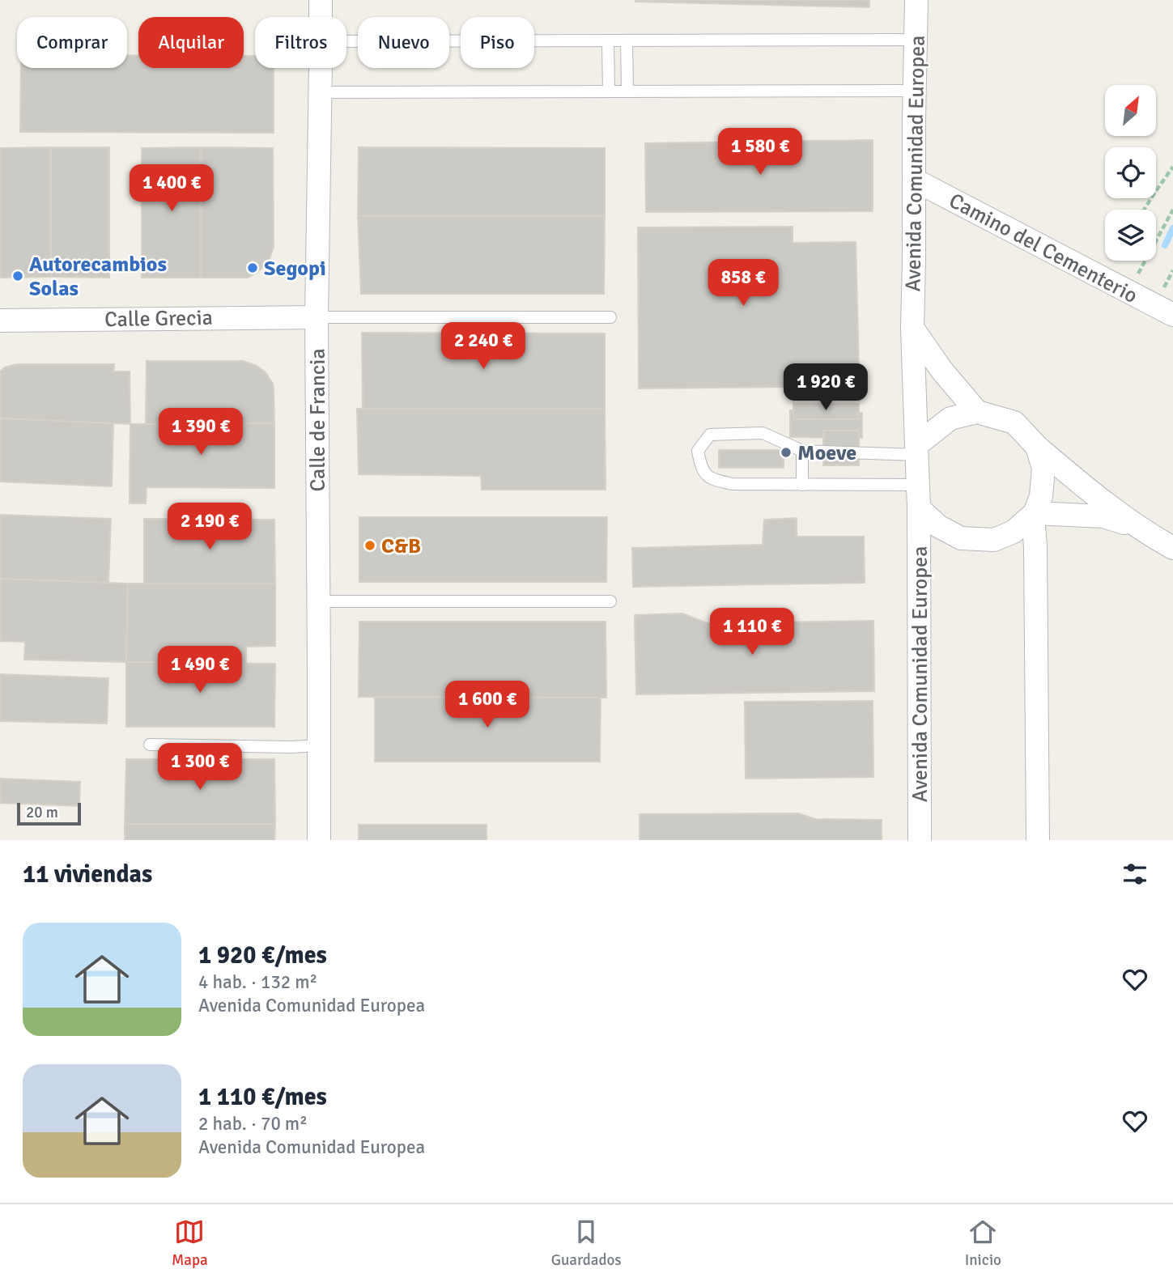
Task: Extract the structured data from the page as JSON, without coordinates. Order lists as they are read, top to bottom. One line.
{"streets":{"street":["Avenida Comunidad Europea","Camino del Cementerio","Calle Grecia","Calle de Francia"]},"crossings":[["Avenida Comunidad Europea","Camino del Cementerio"],["Calle Grecia","Calle de Francia"]],"places":["Segopi","Autorecambios Solas","Moeve","C&B"],"scale_bar":"20 m","north":"top right","page":{"chip":["Comprar","Alquilar","Filtros","Nuevo","Piso"],"price":["1 580 €","1 400 €","858 €","2 240 €","1 920 €","1 390 €","2 190 €","1 110 €","1 490 €","1 600 €","1 300 €"],"scale":"20 m","heading":"11 viviendas","list":[{"name":"1 920 €/mes","note":"4 hab. · 132 m² · Avenida Comunidad Europea"},{"name":"1 110 €/mes","note":"2 hab. · 70 m² · Avenida Comunidad Europea"}],"tabs":["Mapa","Guardados","Inicio"]}}
